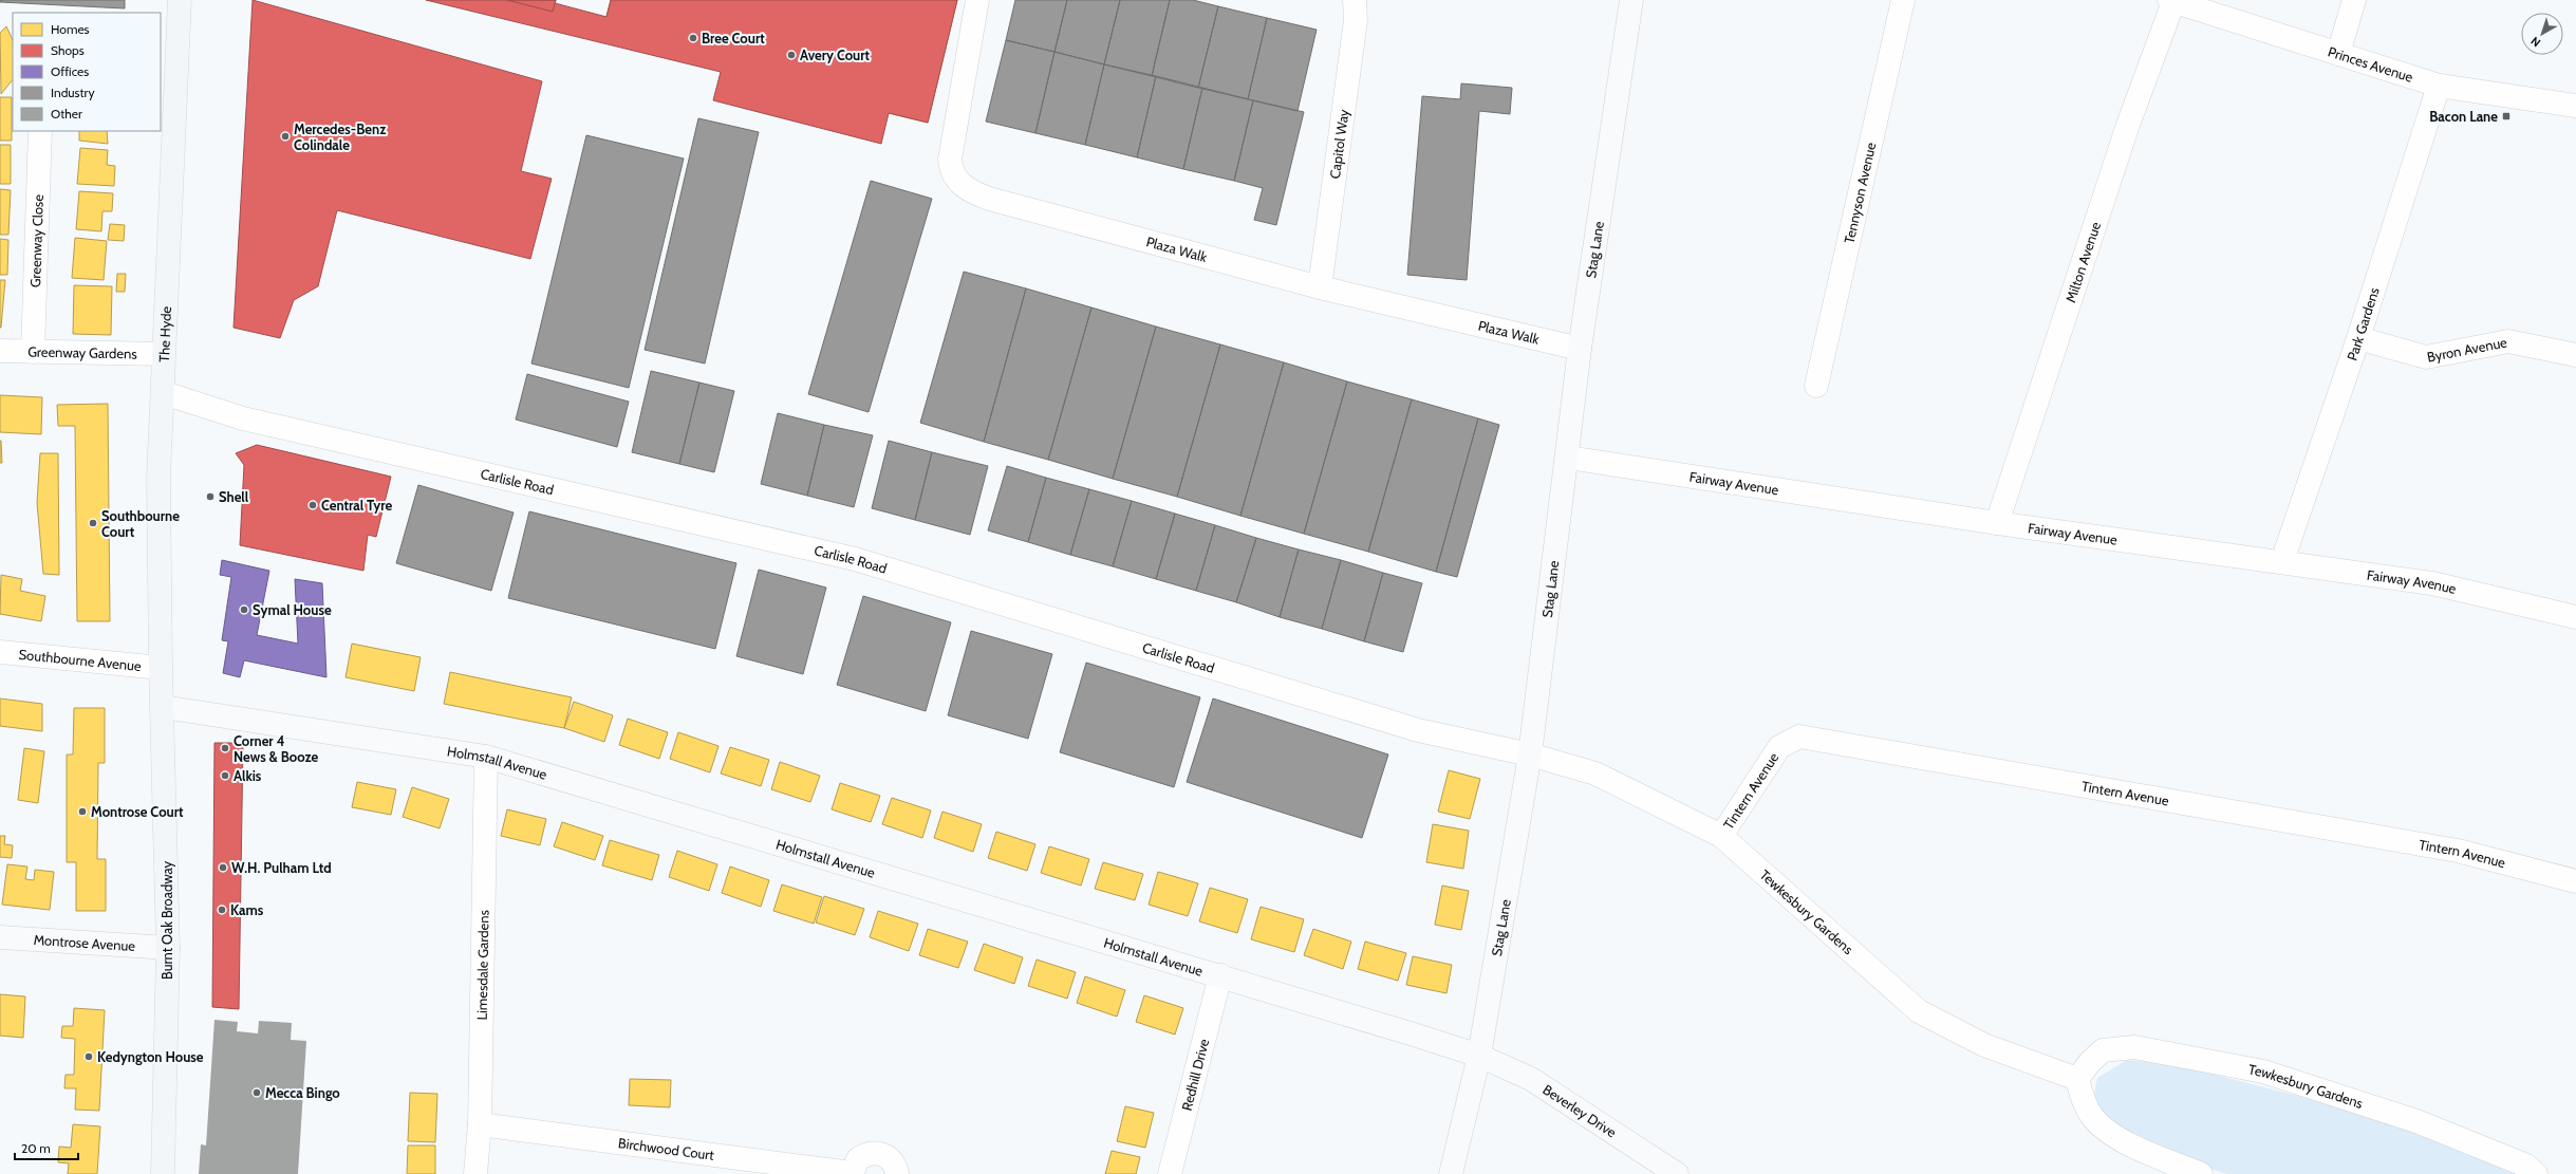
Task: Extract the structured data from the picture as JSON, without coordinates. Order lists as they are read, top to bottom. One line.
{"streets":{"main road":["The Hyde","Burnt Oak Broadway"],"street":["Princes Avenue","Capitol Way","Tennyson Avenue","Greenway Close","Plaza Walk","Stag Lane","Milton Avenue","Park Gardens","Byron Avenue","Greenway Gardens","Carlisle Road","Fairway Avenue","Southbourne Avenue","Holmstall Avenue","Tintern Avenue","Tewkesbury Gardens","Montrose Avenue","Limesdale Gardens","Redhill Drive","Beverley Drive","Birchwood Court"]},"crossings":[["Princes Avenue","Milton Avenue"],["Princes Avenue","Park Gardens"],["Capitol Way","Plaza Walk"],["Greenway Close","Greenway Gardens"],["Plaza Walk","Stag Lane"],["Stag Lane","Carlisle Road"],["Stag Lane","Fairway Avenue"],["Stag Lane","Holmstall Avenue"],["Stag Lane","Tewkesbury Gardens"],["Stag Lane","Beverley Drive"],["Milton Avenue","Fairway Avenue"],["Park Gardens","Byron Avenue"],["Park Gardens","Fairway Avenue"],["The Hyde","Greenway Gardens"],["The Hyde","Carlisle Road"],["The Hyde","Southbourne Avenue"],["The Hyde","Burnt Oak Broadway"],["Carlisle Road","Tewkesbury Gardens"],["Southbourne Avenue","Burnt Oak Broadway"],["Holmstall Avenue","Burnt Oak Broadway"],["Holmstall Avenue","Limesdale Gardens"],["Holmstall Avenue","Redhill Drive"],["Holmstall Avenue","Beverley Drive"],["Tintern Avenue","Tewkesbury Gardens"],["Burnt Oak Broadway","Montrose Avenue"],["Limesdale Gardens","Birchwood Court"]],"places":{"other":["Bree Court","Avery Court","Mercedes-Benz Colindale","Shell","Central Tyre","Southbourne Court","Symal House","Corner 4 News & Booze","Alkis","Montrose Court","W.H. Pulham Ltd","Kams","Kedyngton House","Mecca Bingo"],"transit":["Bacon Lane"]},"legend":["Homes","Shops","Offices","Industry","Other"],"scale_bar":"20 m","north":"bottom left"}
